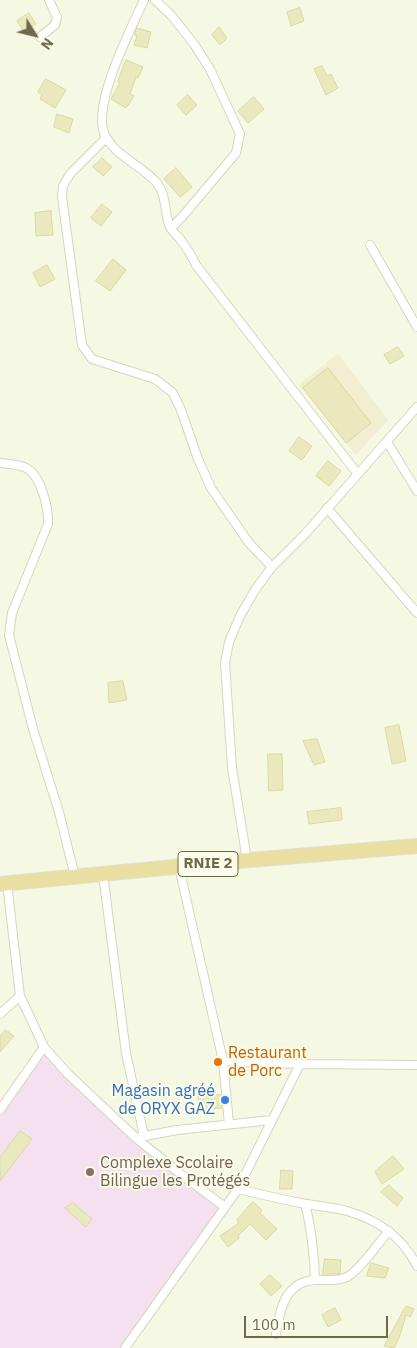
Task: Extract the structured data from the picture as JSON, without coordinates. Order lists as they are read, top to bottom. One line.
{"streets":{"highway":["RNIE 2"]},"places":["Restaurant de Porc","Magasin agréé de ORYX GAZ","Complexe Scolaire Bilingue les Protégés"],"scale_bar":"100 m","north":"bottom right"}
